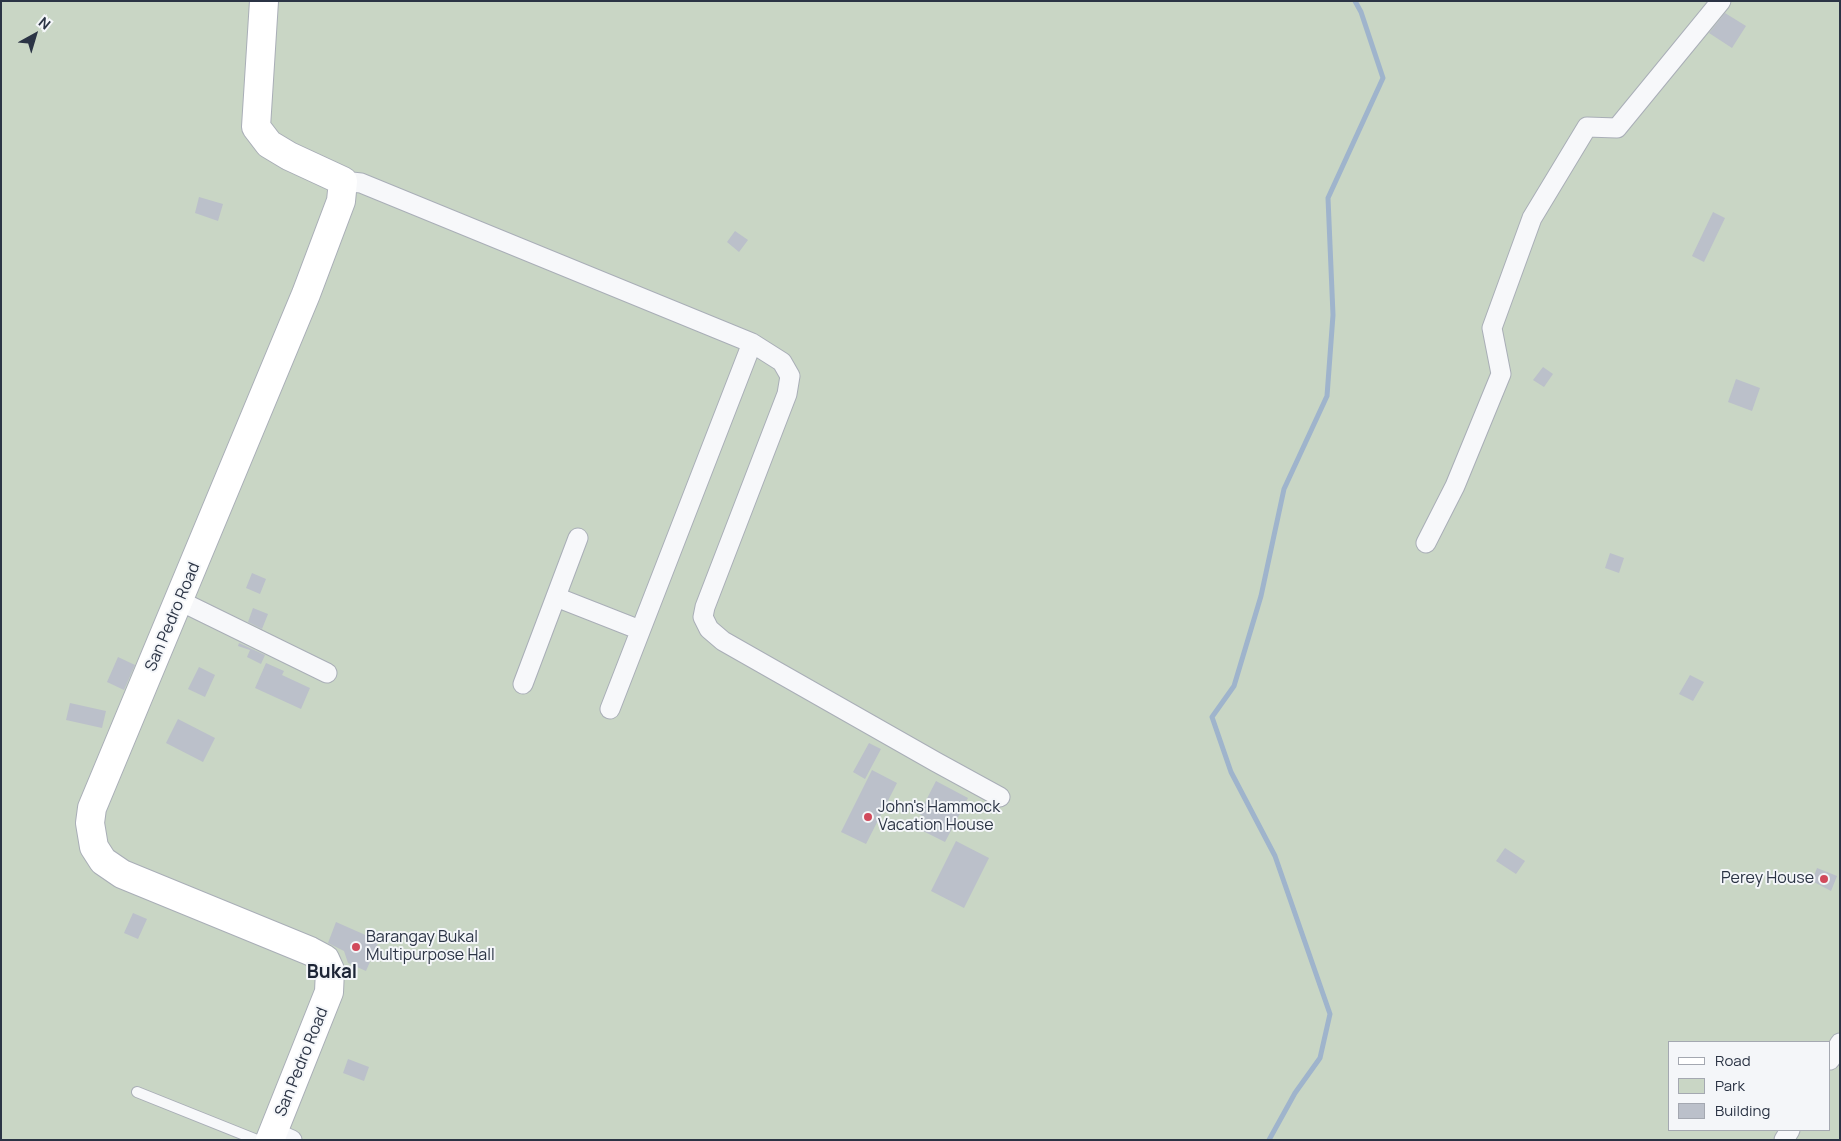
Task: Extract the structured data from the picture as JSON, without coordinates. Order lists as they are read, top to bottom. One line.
{"streets":{"street":["San Pedro Road"]},"districts":["Bukal"],"places":["John's Hammock Vacation House","Perey House","Barangay Bukal Multipurpose Hall"],"legend":["Road","Park","Building"],"north":"top right"}
